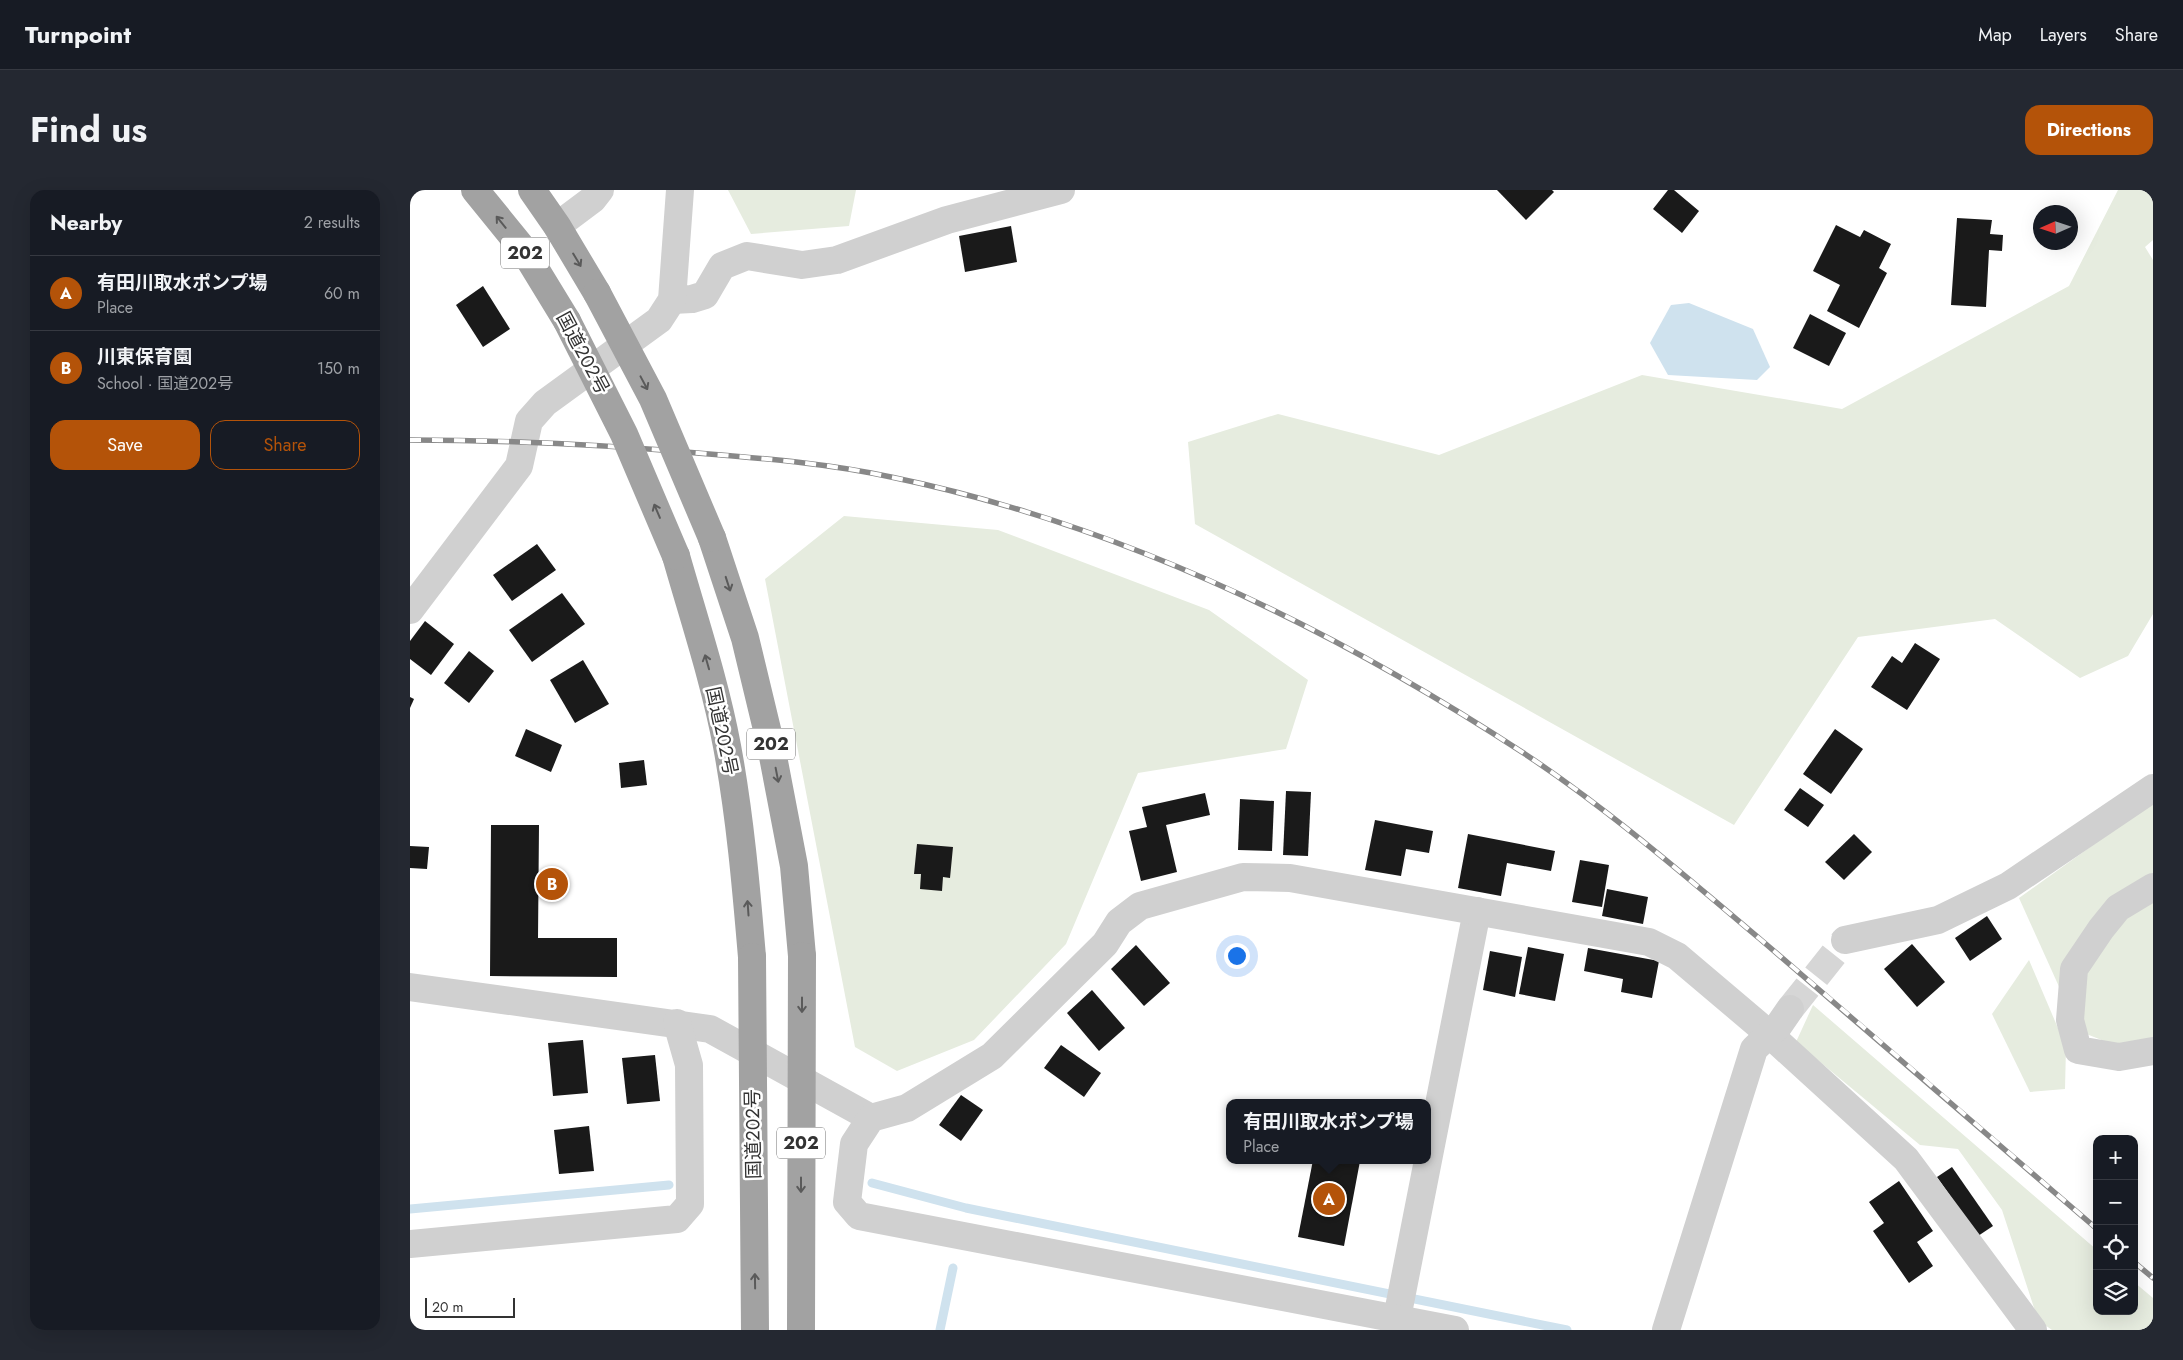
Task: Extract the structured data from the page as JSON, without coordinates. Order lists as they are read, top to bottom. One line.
{"streets":{"highway":["202","国道202号"]},"scale_bar":"20 m","north":"left","page":{"header":"Turnpoint","nav":["Map","Layers","Share"],"title":"Find us","buttons":["Directions",["Save","Share"]],"heading":["Nearby","2 results"],"list":[{"mark":"A","name":"有田川取水ポンプ場","note":"Place","value":"60 m"},{"mark":"B","name":"川東保育園","note":"School · 国道202号","value":"150 m"}],"pins":["B","A"],"popup":["有田川取水ポンプ場","Place"],"map_buttons":["+","−"],"scale":"20 m"}}
